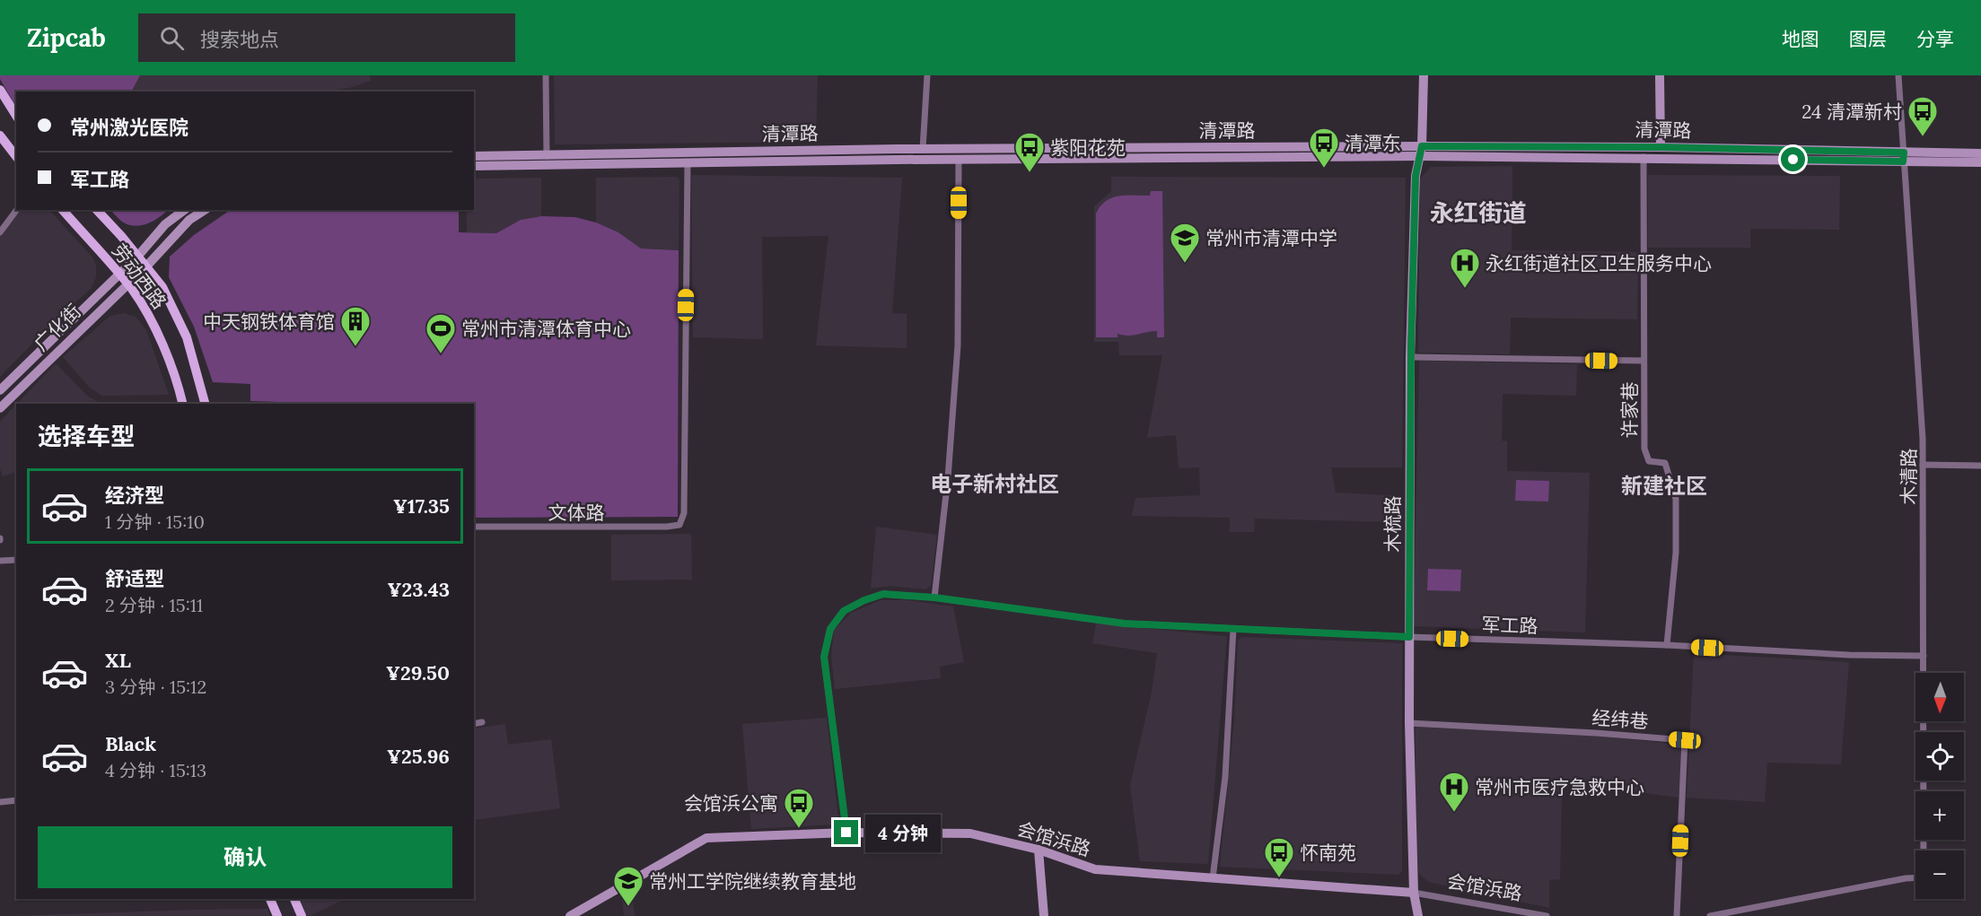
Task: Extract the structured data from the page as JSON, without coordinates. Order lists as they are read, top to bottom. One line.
{"streets":{"main road":["清潭路","劳动西路","广化街","木梳路","会馆浜路"],"street":["许家巷","木清路","文体路","军工路","经纬巷"]},"crossings":[["清潭路","许家巷"],["清潭路","木清路"],["清潭路","文体路"],["清潭路","木梳路"],["劳动西路","广化街"],["许家巷","军工路"],["木清路","军工路"],["木梳路","军工路"],["木梳路","经纬巷"],["木梳路","会馆浜路"],["军工路","会馆浜路"]],"districts":["永红街道","电子新村社区","新建社区"],"places":{"bus stop":["24 清潭新村","清潭东","紫阳花苑","会馆浜公寓","怀南苑"],"school or university":["常州市清潭中学","常州工学院继续教育基地"],"hospital":["永红街道社区卫生服务中心","常州市医疗急救中心"],"building":["中天钢铁体育馆"],"sports":["常州市清潭体育中心"]},"north":"bottom","page":{"header":"Zipcab","search":"搜索地点","nav":["地图","图层","分享"],"banner":["常州激光医院","军工路"],"heading":"选择车型","list":[{"name":"经济型","note":"1 分钟 · 15:10","value":"¥17.35"},{"name":"舒适型","note":"2 分钟 · 15:11","value":"¥23.43"},{"name":"XL","note":"3 分钟 · 15:12","value":"¥29.50"},{"name":"Black","note":"4 分钟 · 15:13","value":"¥25.96"}],"map_buttons":["+","−"],"bubble":"4 分钟","buttons":"确认"}}
